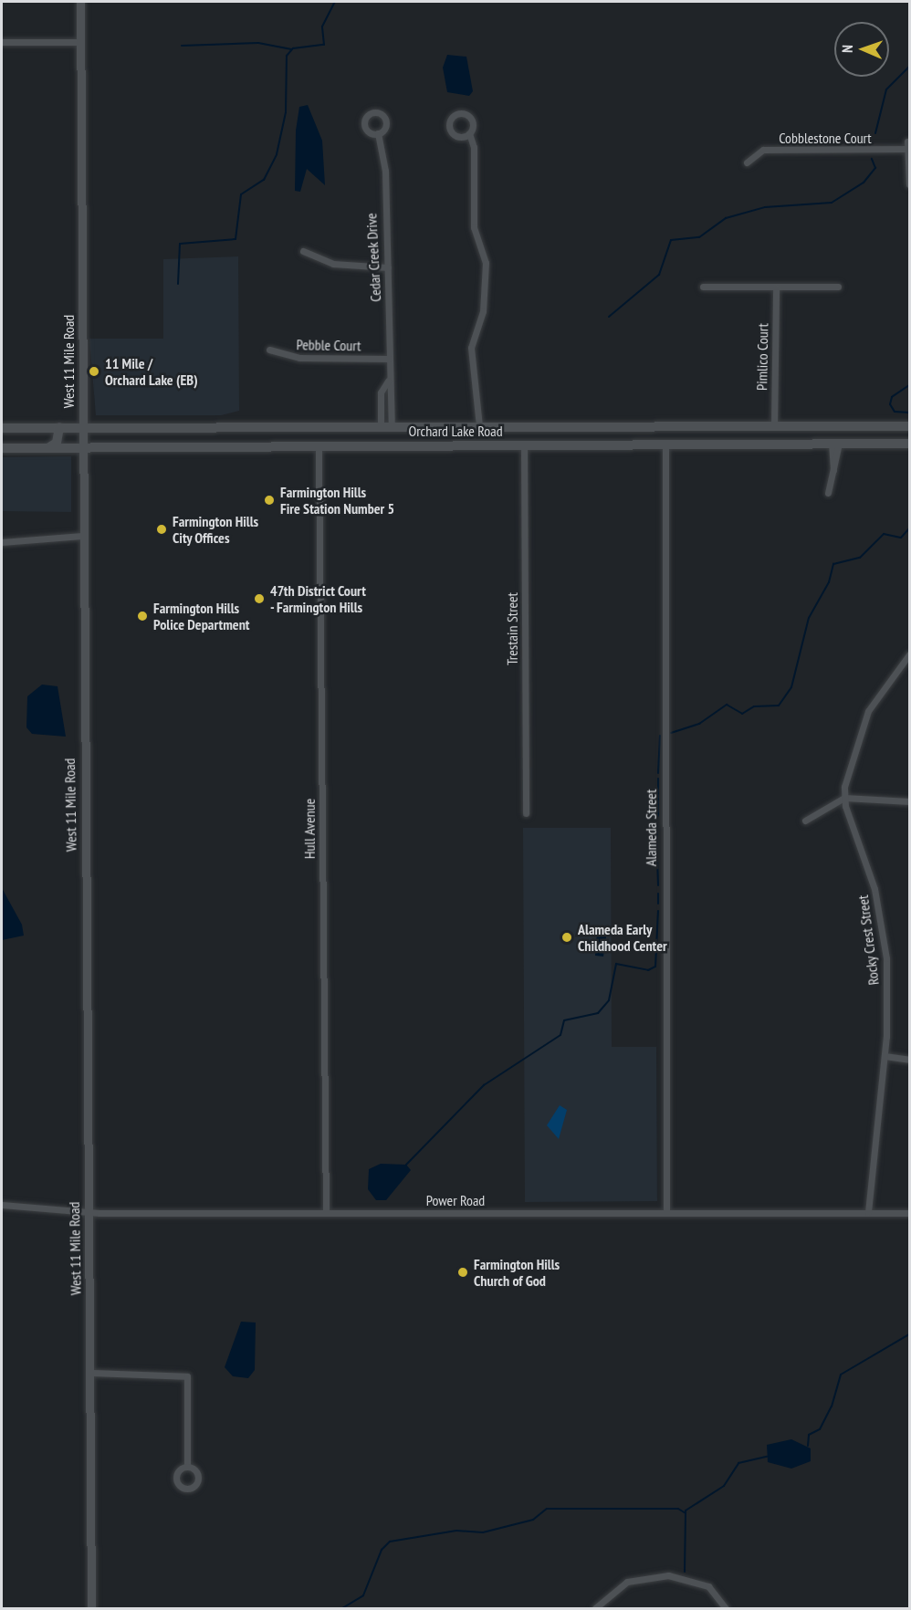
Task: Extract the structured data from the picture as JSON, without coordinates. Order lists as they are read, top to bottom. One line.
{"streets":{"main road":["Orchard Lake Road"],"street":["Cobblestone Court","Cedar Creek Drive","Pebble Court","Pimlico Court","West 11 Mile Road","Trestain Street","Alameda Street","Hull Avenue","Rocky Crest Street","Power Road"]},"crossings":[["Cedar Creek Drive","Pebble Court"],["Cedar Creek Drive","Orchard Lake Road"],["Pimlico Court","Orchard Lake Road"],["West 11 Mile Road","Orchard Lake Road"],["West 11 Mile Road","Power Road"],["Orchard Lake Road","Trestain Street"],["Orchard Lake Road","Alameda Street"],["Orchard Lake Road","Hull Avenue"],["Alameda Street","Power Road"],["Hull Avenue","Power Road"],["Rocky Crest Street","Power Road"]],"places":["11 Mile / Orchard Lake (EB)","Farmington Hills Fire Station Number 5","Farmington Hills City Offices","47th District Court - Farmington Hills","Farmington Hills Police Department","Alameda Early Childhood Center","Farmington Hills Church of God"],"north":"left"}
